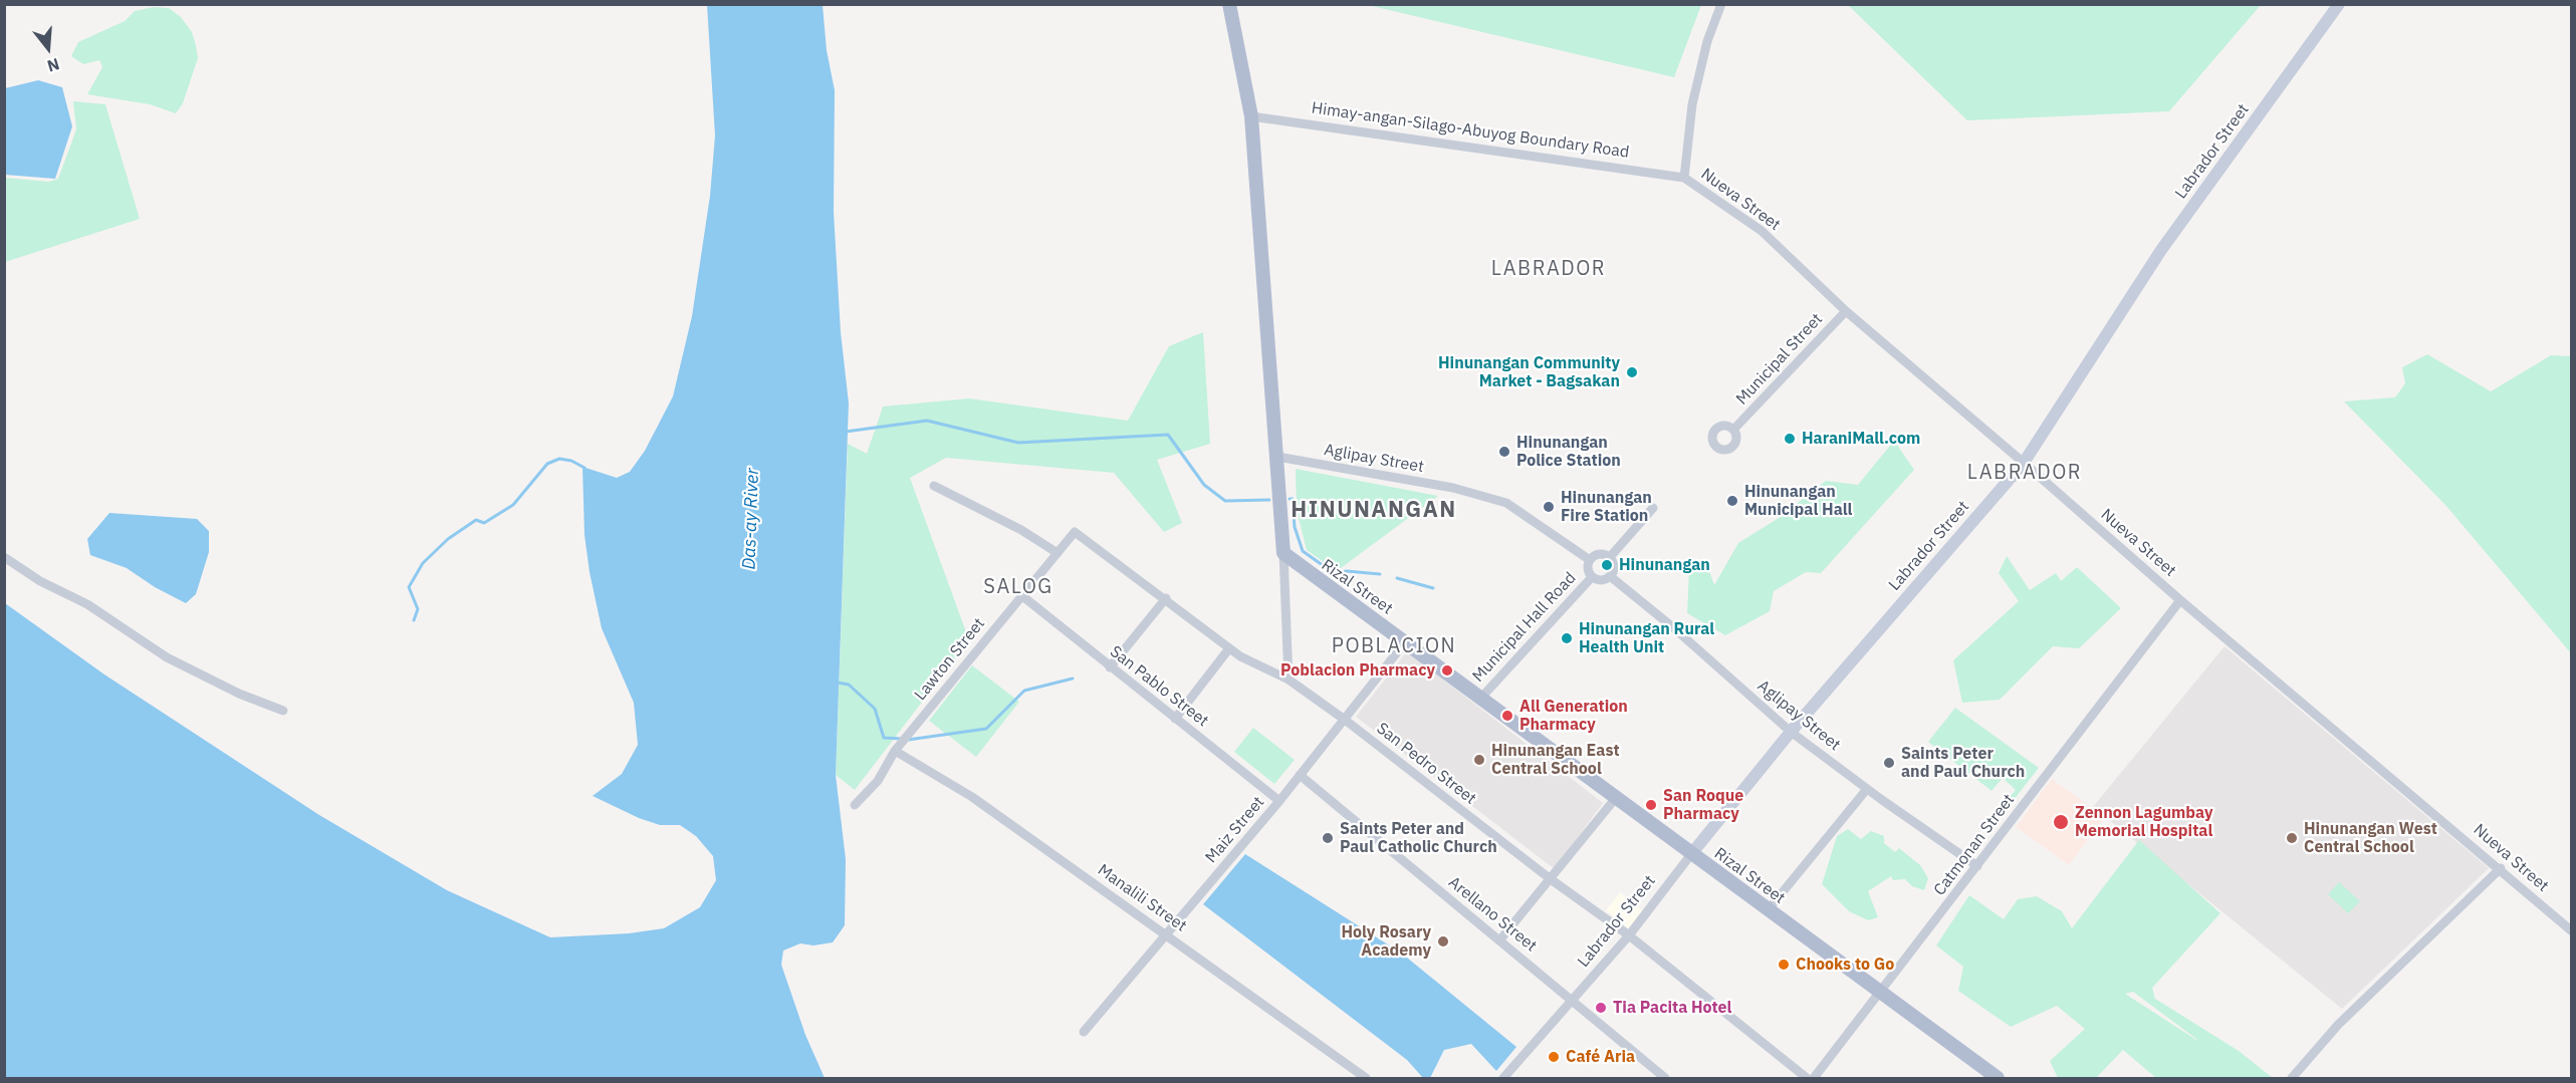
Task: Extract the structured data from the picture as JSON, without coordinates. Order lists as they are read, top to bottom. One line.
{"streets":{"main road":["Rizal Street"],"street":["Himay-angan-Silago-Abuyog Boundary Road","Labrador Street","Nueva Street","Municipal Street","Aglipay Street","Municipal Hall Road","Lawton Street","San Pablo Street","San Pedro Street","Maiz Street","Catmonan Street","Manalili Street","Arellano Street"]},"crossings":[["Himay-angan-Silago-Abuyog Boundary Road","Nueva Street"],["Labrador Street","Nueva Street"],["Labrador Street","Aglipay Street"],["Labrador Street","Rizal Street"],["Labrador Street","San Pedro Street"],["Labrador Street","Arellano Street"],["Nueva Street","Municipal Street"],["Nueva Street","Catmonan Street"],["Aglipay Street","Municipal Hall Road"],["Aglipay Street","Catmonan Street"],["Rizal Street","Municipal Hall Road"],["Rizal Street","Maiz Street"],["Rizal Street","Catmonan Street"],["Lawton Street","San Pablo Street"],["Lawton Street","San Pedro Street"],["Lawton Street","Manalili Street"],["San Pablo Street","Maiz Street"],["San Pedro Street","Maiz Street"],["Maiz Street","Manalili Street"],["Maiz Street","Arellano Street"]],"districts":["LABRADOR","LABRADOR","HINUNANGAN","SALOG","POBLACION"],"water":["Das-ay River"],"places":["Hinunangan Community Market - Bagsakan","HaraniMall.com","Hinunangan Police Station","Hinunangan Municipal Hall","Hinunangan Fire Station","Hinunangan","Hinunangan Rural Health Unit","Poblacion Pharmacy","All Generation Pharmacy","Hinunangan East Central School","Saints Peter and Paul Church","San Roque Pharmacy","Zennon Lagumbay Memorial Hospital","Saints Peter and Paul Catholic Church","Hinunangan West Central School","Holy Rosary Academy","Chooks to Go","Tia Pacita Hotel","Café Aria"],"north":"bottom"}
